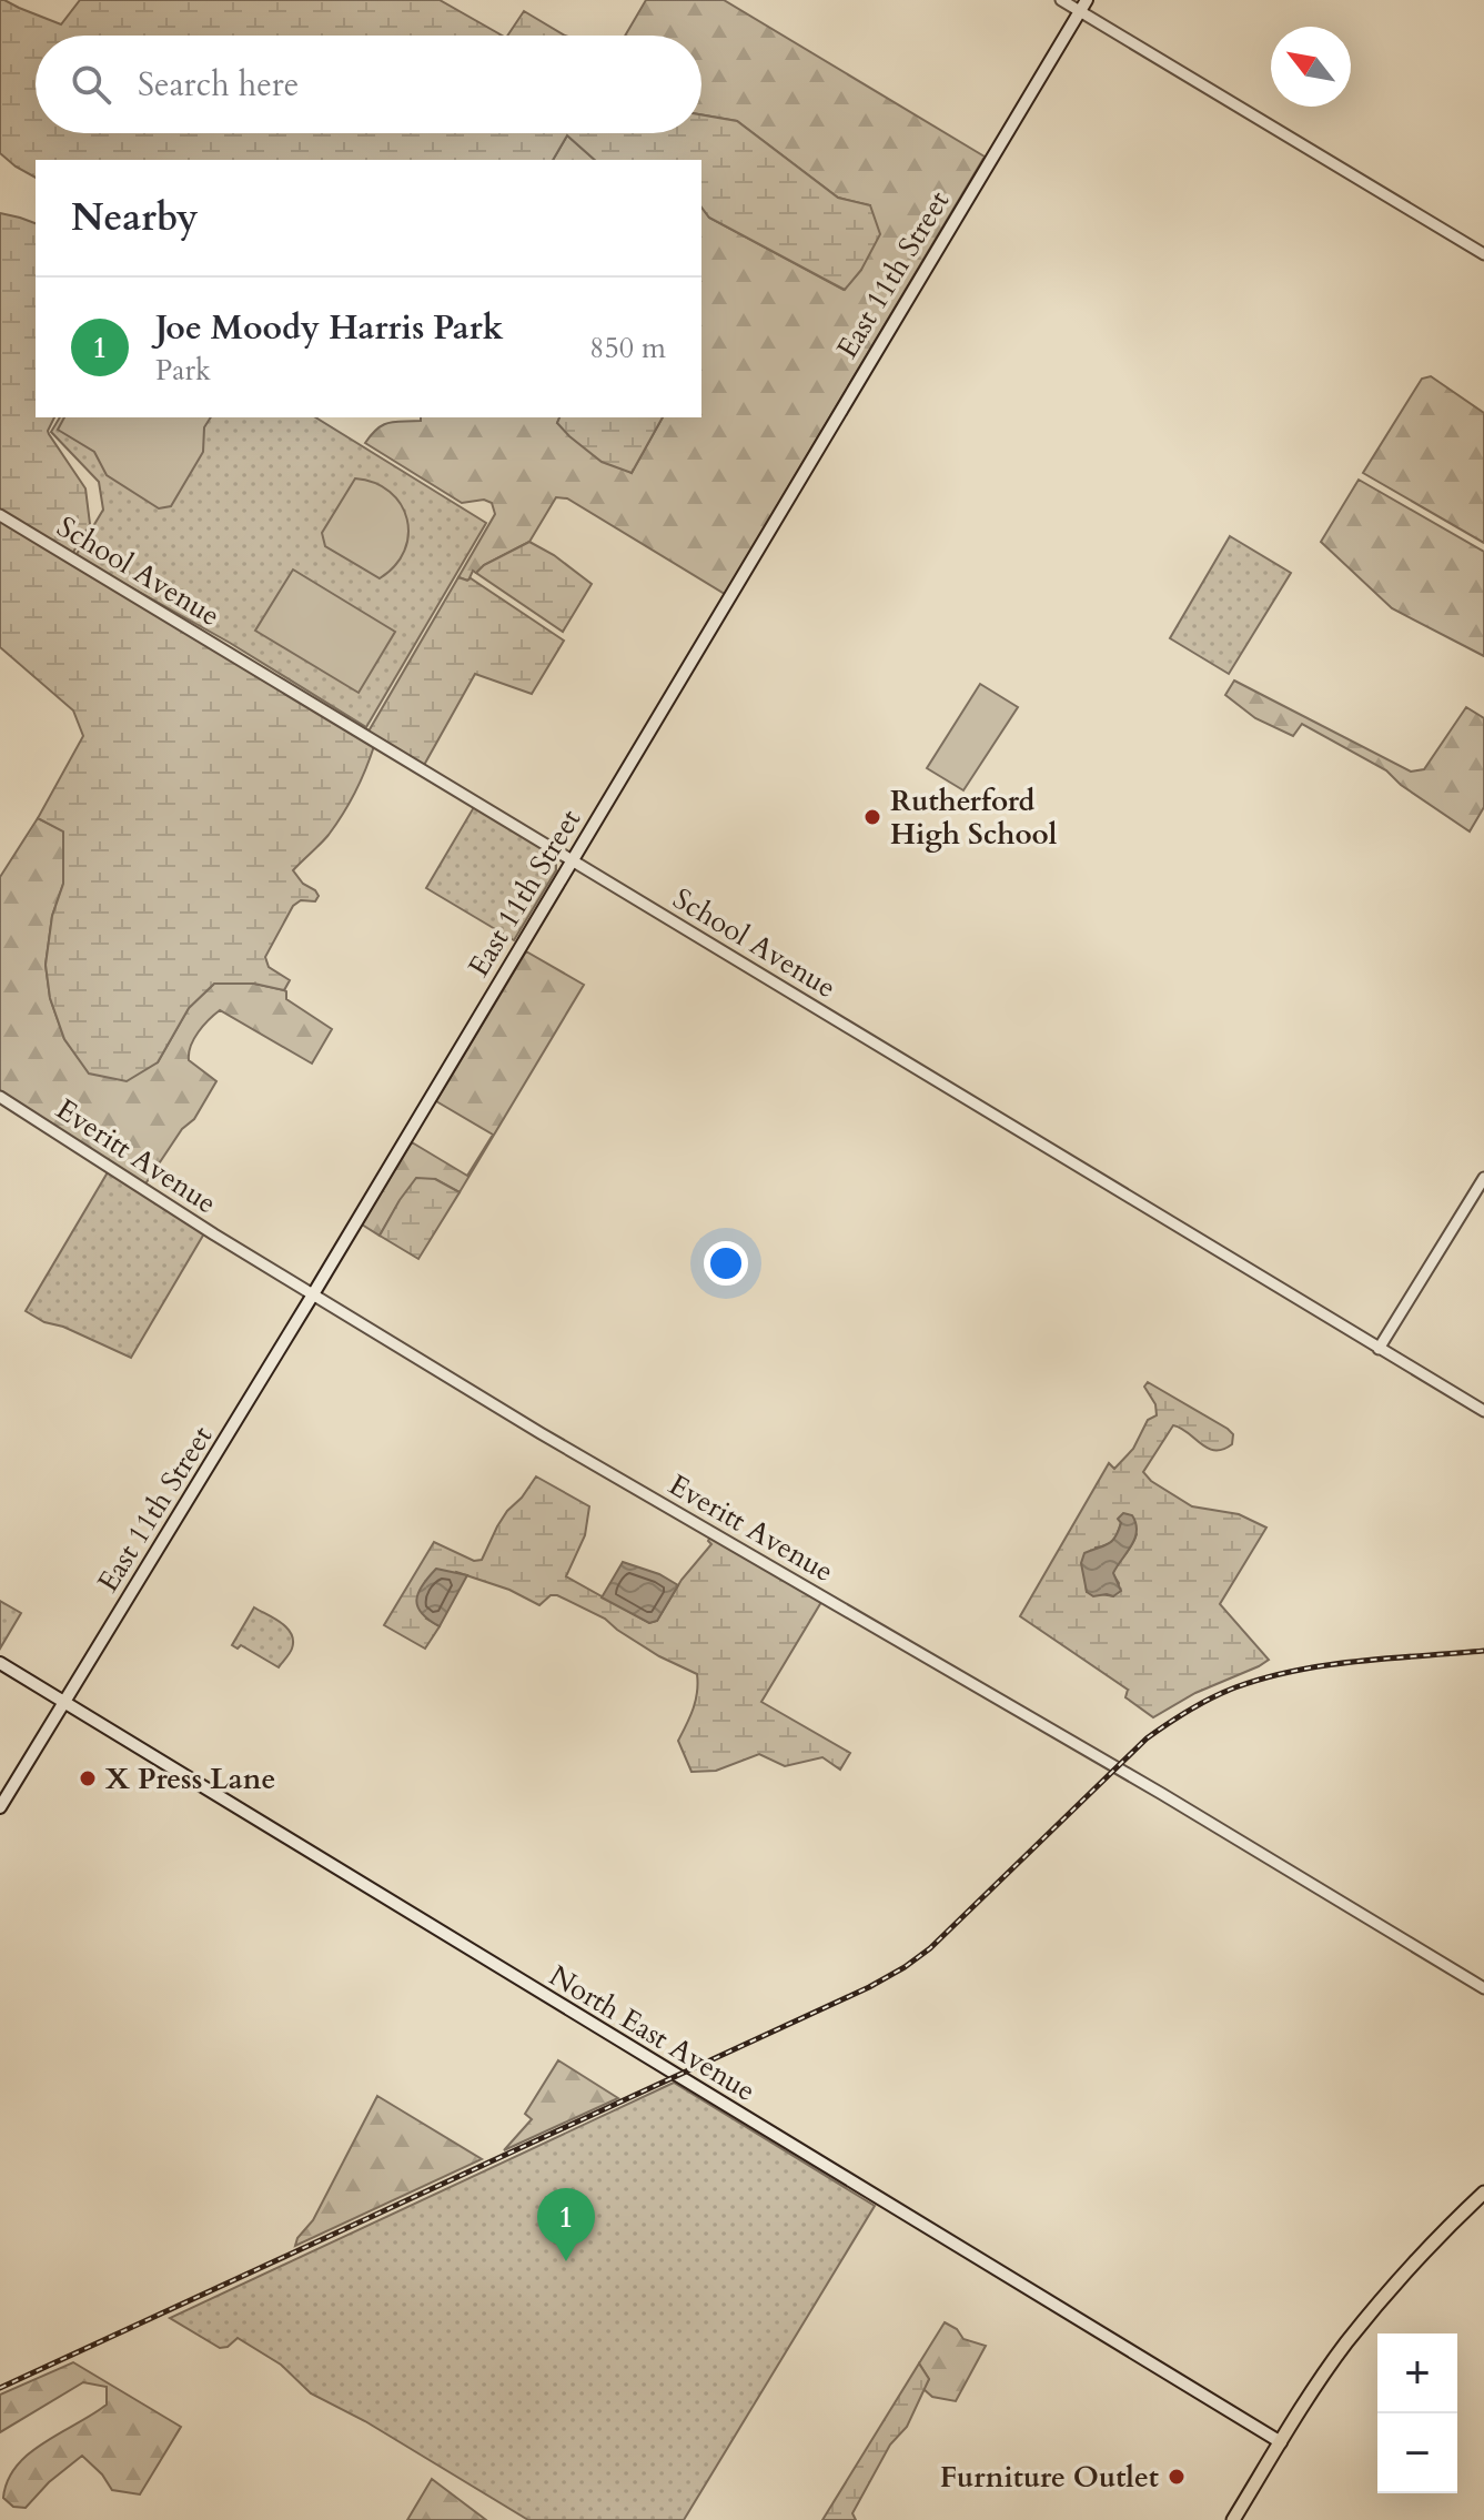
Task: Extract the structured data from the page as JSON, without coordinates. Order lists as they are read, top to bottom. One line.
{"streets":{"main road":["East 11th Street","North East Avenue"],"street":["School Avenue","Everitt Avenue"]},"crossings":[["East 11th Street","School Avenue"],["East 11th Street","Everitt Avenue"],["East 11th Street","North East Avenue"]],"places":["Rutherford High School","X Press Lane","Furniture Outlet"],"north":"top left","page":{"search":"Search here","heading":"Nearby","list":[{"mark":"1","name":"Joe Moody Harris Park","note":"Park","value":"850 m"}],"pins":"1","map_buttons":["+","−"]}}
